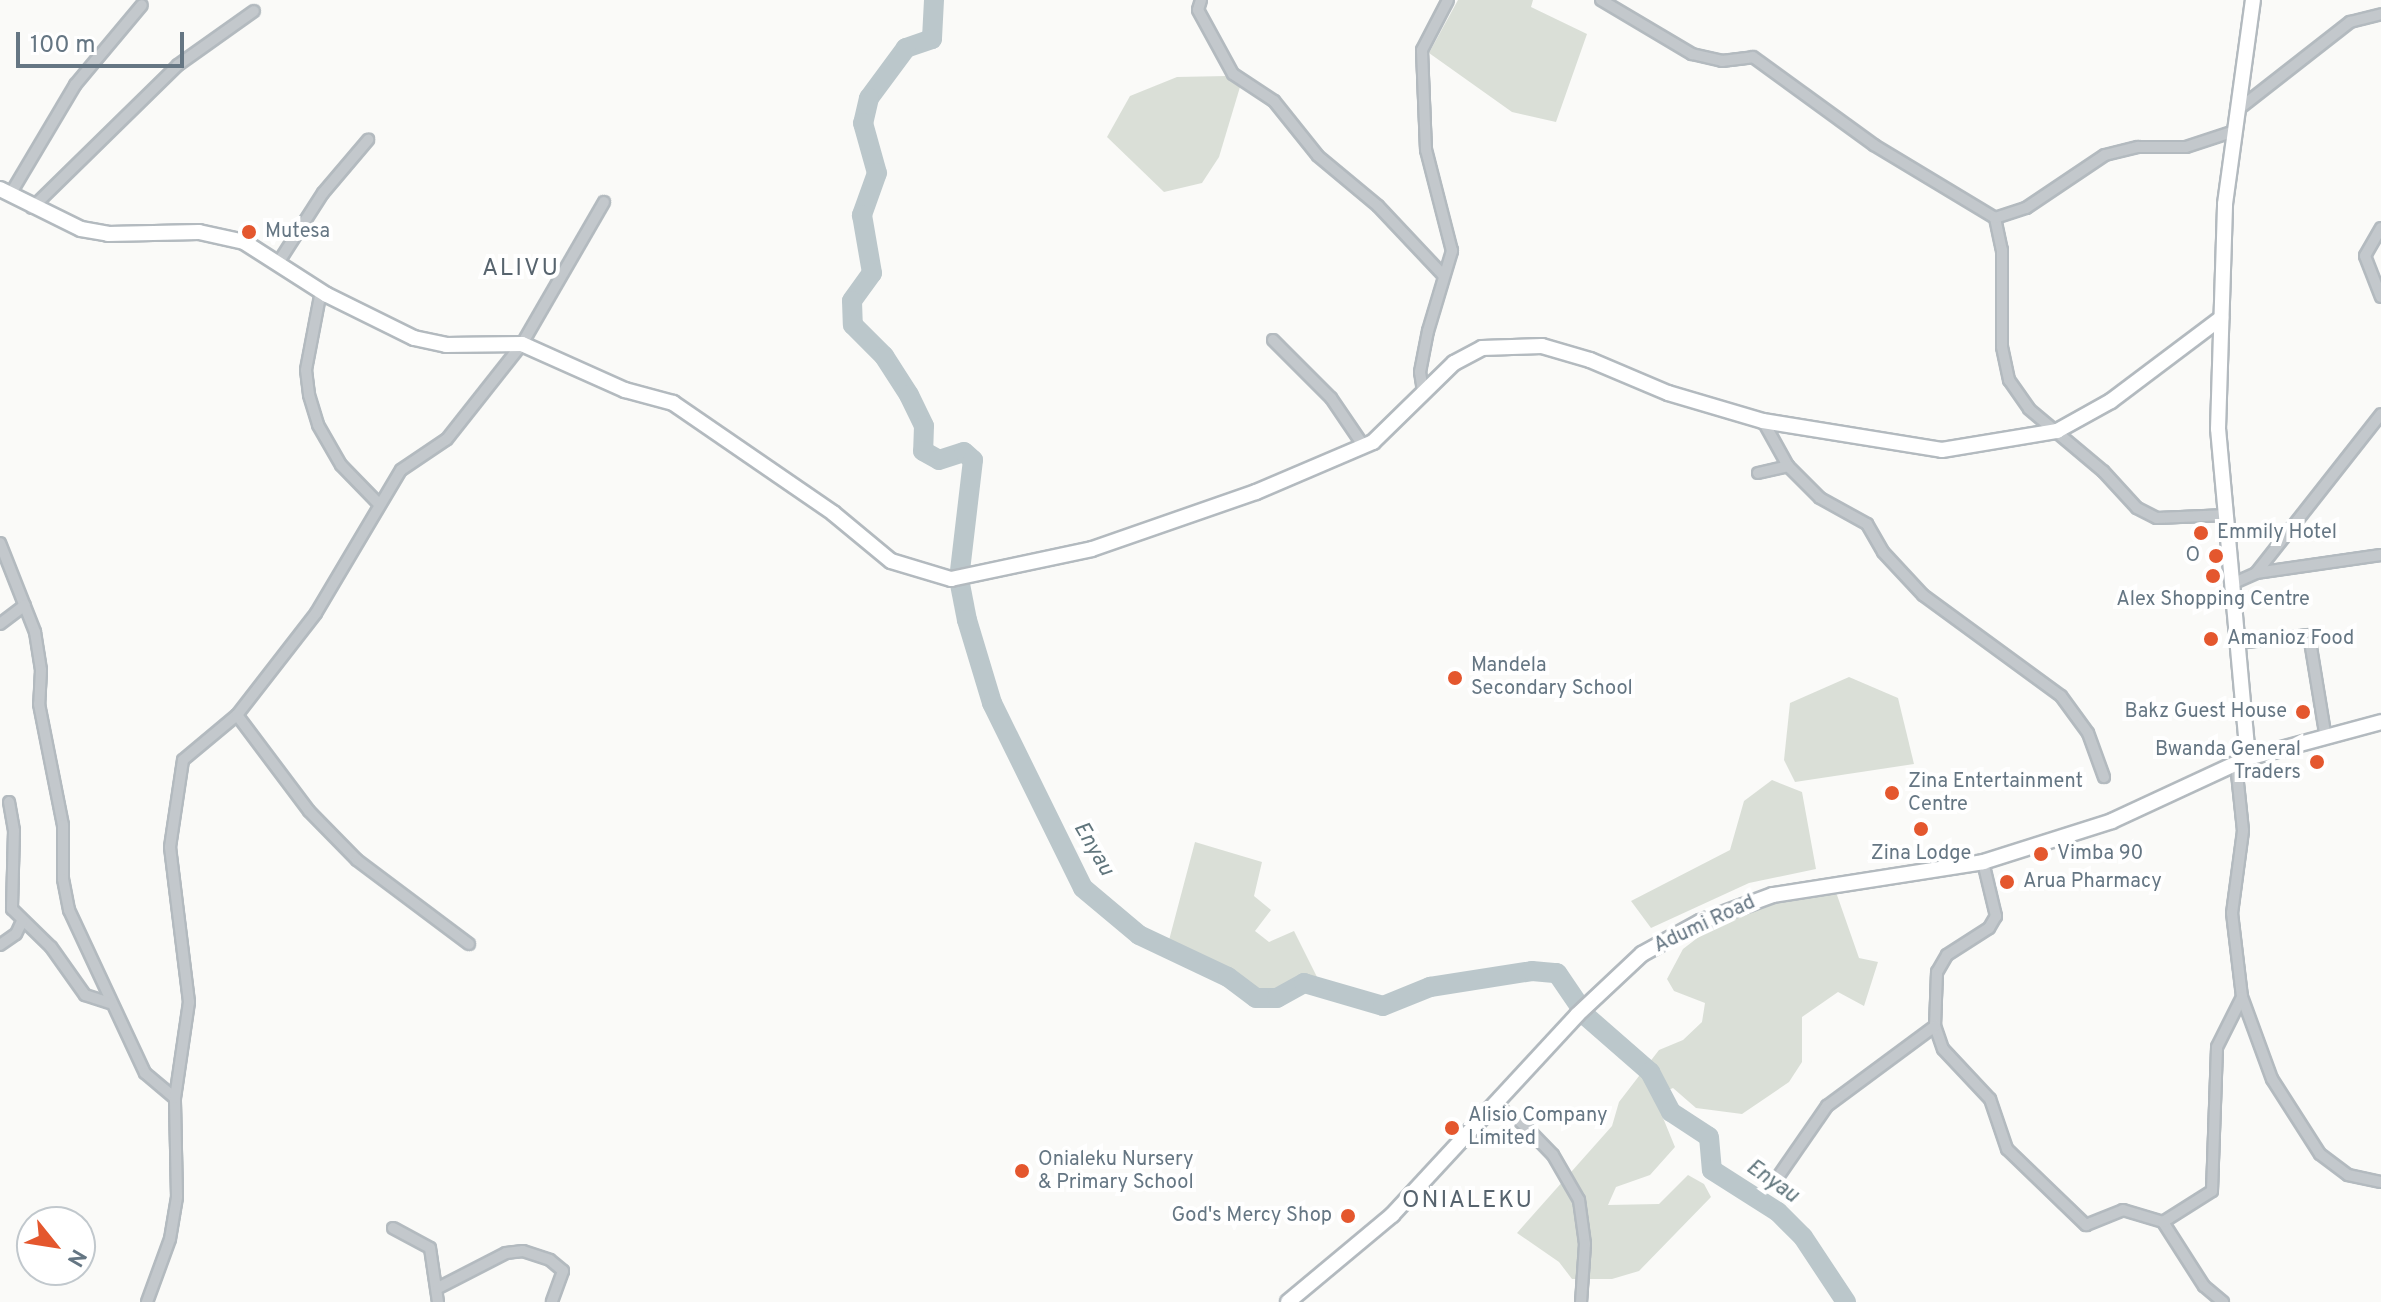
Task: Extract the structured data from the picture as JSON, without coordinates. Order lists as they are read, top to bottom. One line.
{"streets":{"street":["Adumi Road"]},"districts":["ALIVU","ONIALEKU"],"water":["Enyau"],"places":["Mutesa","Emmily Hotel","O","Alex Shopping Centre","Amanioz Food","Mandela Secondary School","Bakz Guest House","Bwanda General Traders","Zina Entertainment Centre","Zina Lodge","Vimba 90","Arua Pharmacy","Alisio Company Limited","Onialeku Nursery & Primary School","God's Mercy Shop"],"scale_bar":"100 m","north":"bottom right"}
